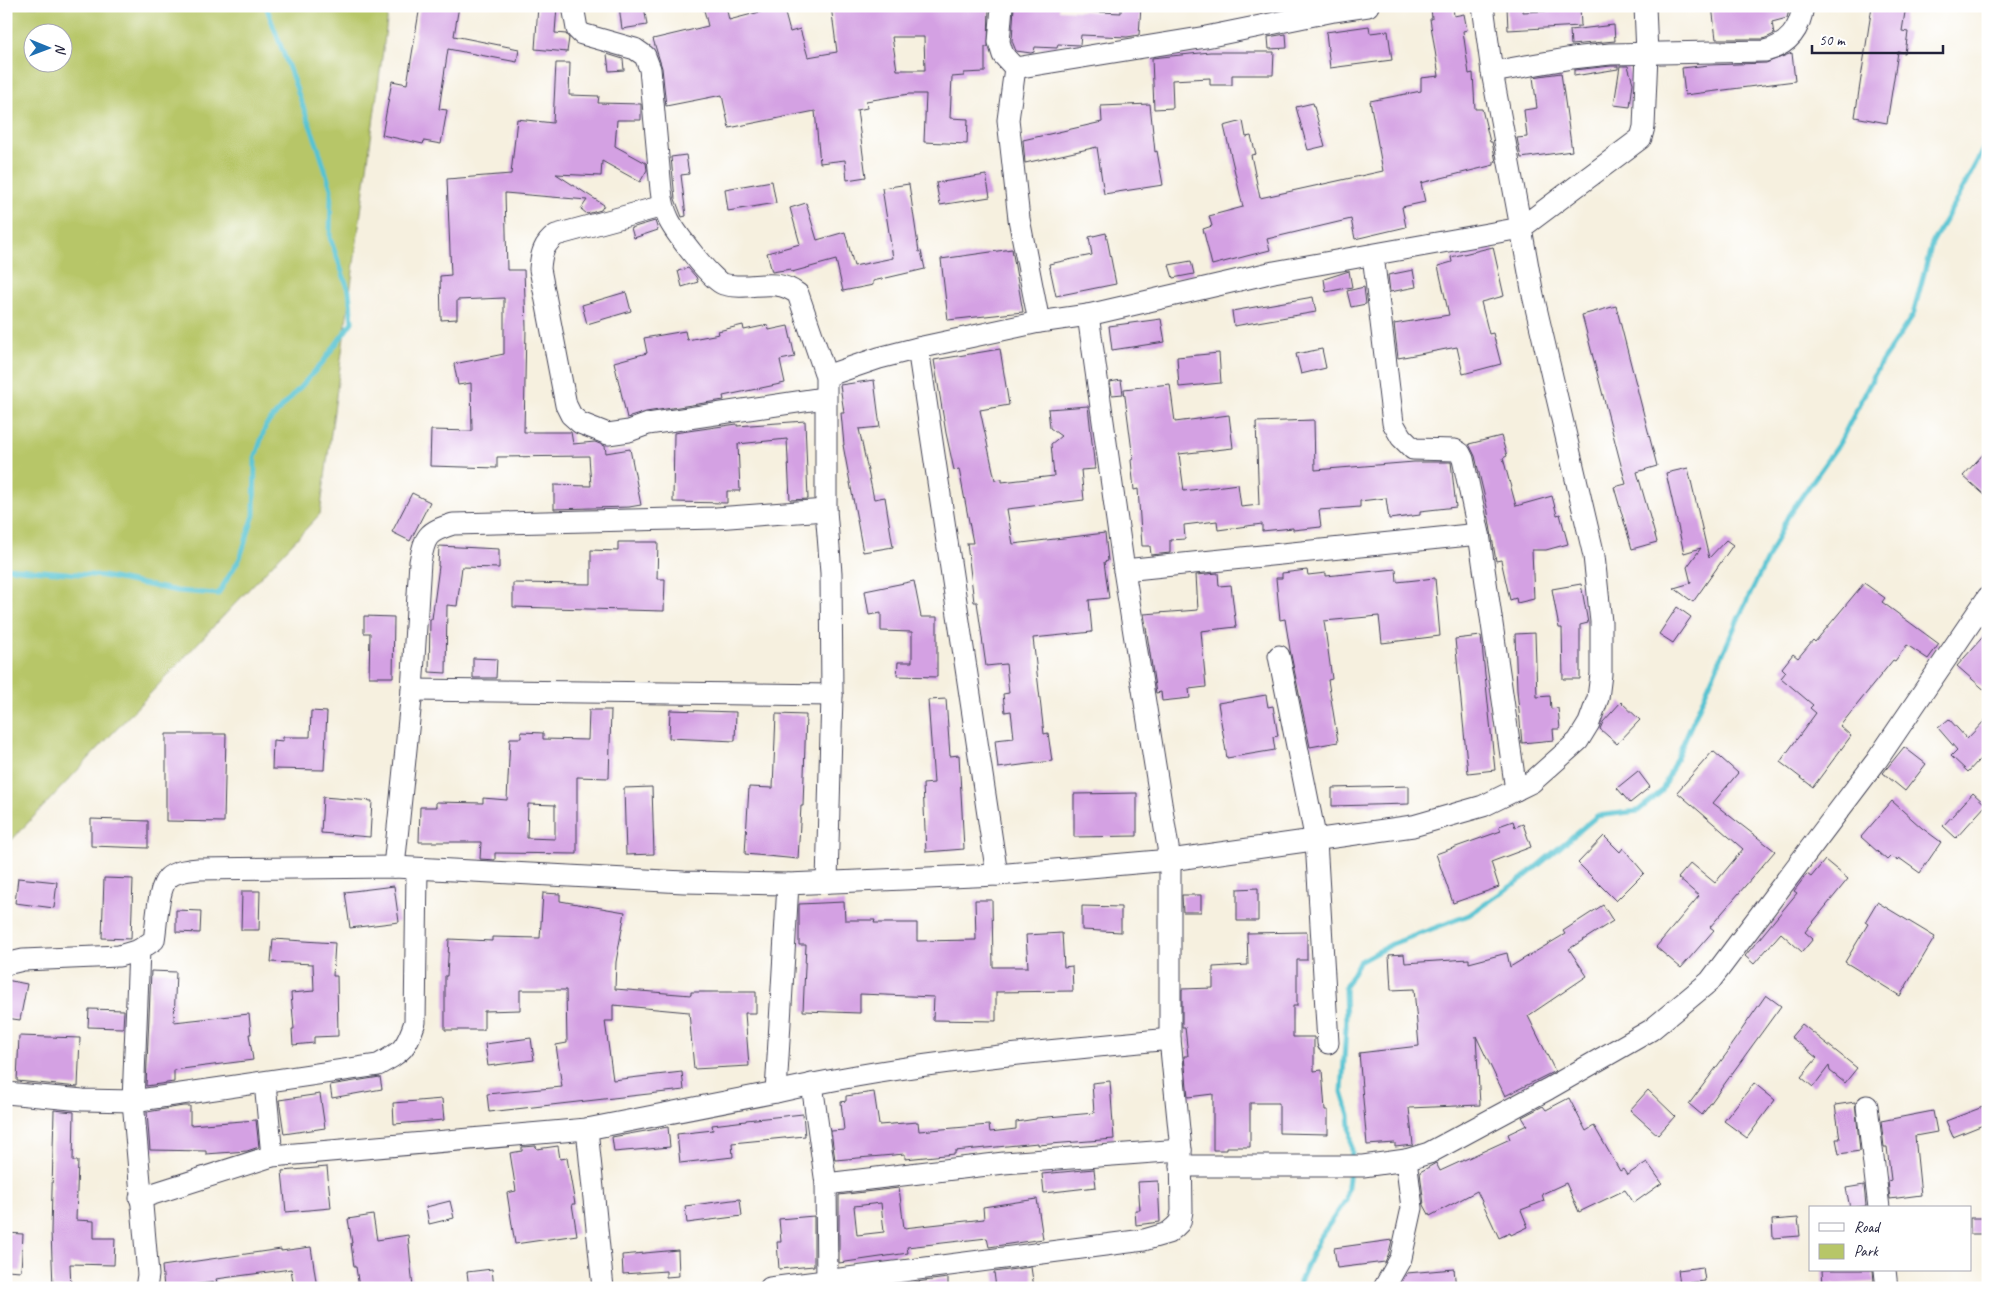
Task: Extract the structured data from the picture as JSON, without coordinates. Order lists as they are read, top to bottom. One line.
{"legend":["Road","Park"],"scale_bar":"50 m","north":"right"}
